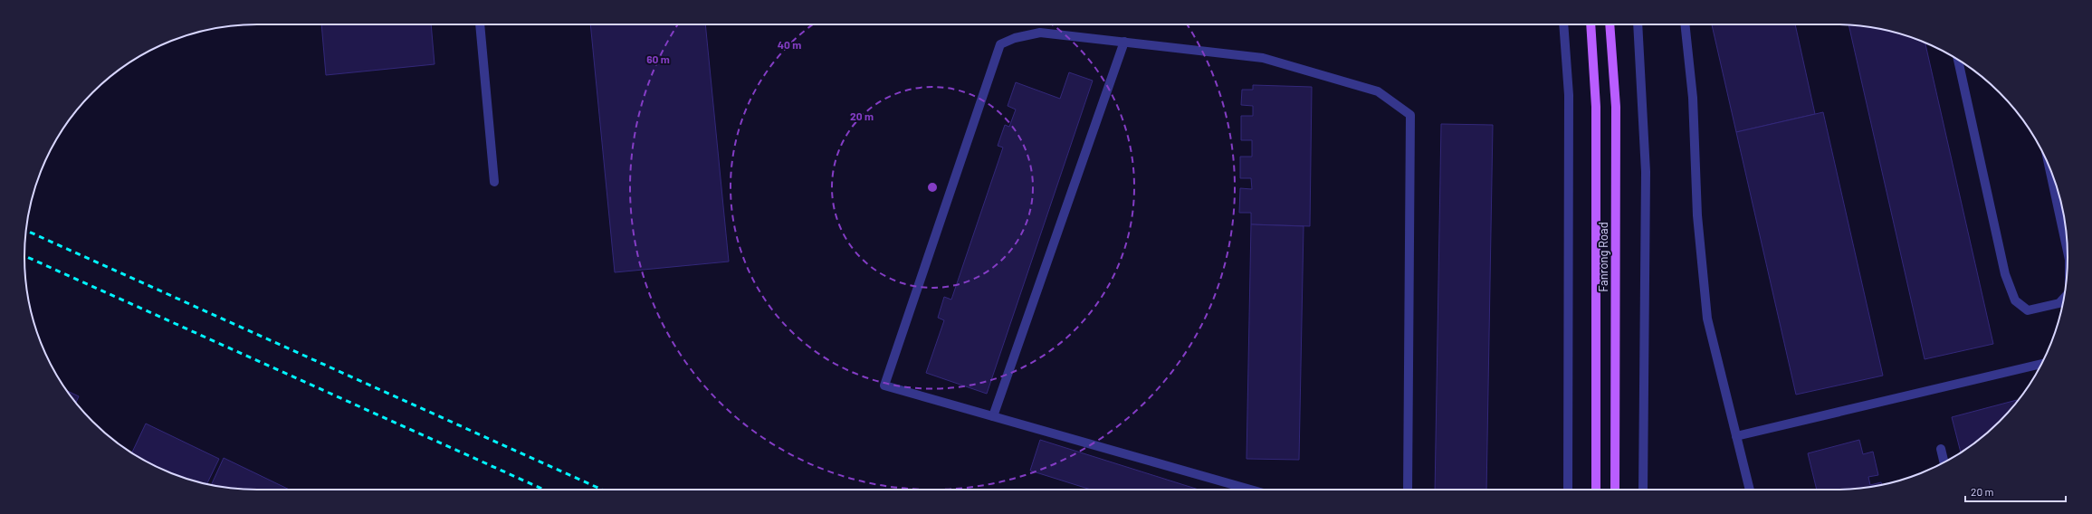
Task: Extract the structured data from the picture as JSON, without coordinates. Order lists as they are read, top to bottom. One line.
{"streets":{"main road":["Fanrong Road"]},"scale_bar":"20 m","rings":["40 m","60 m","20 m"]}
